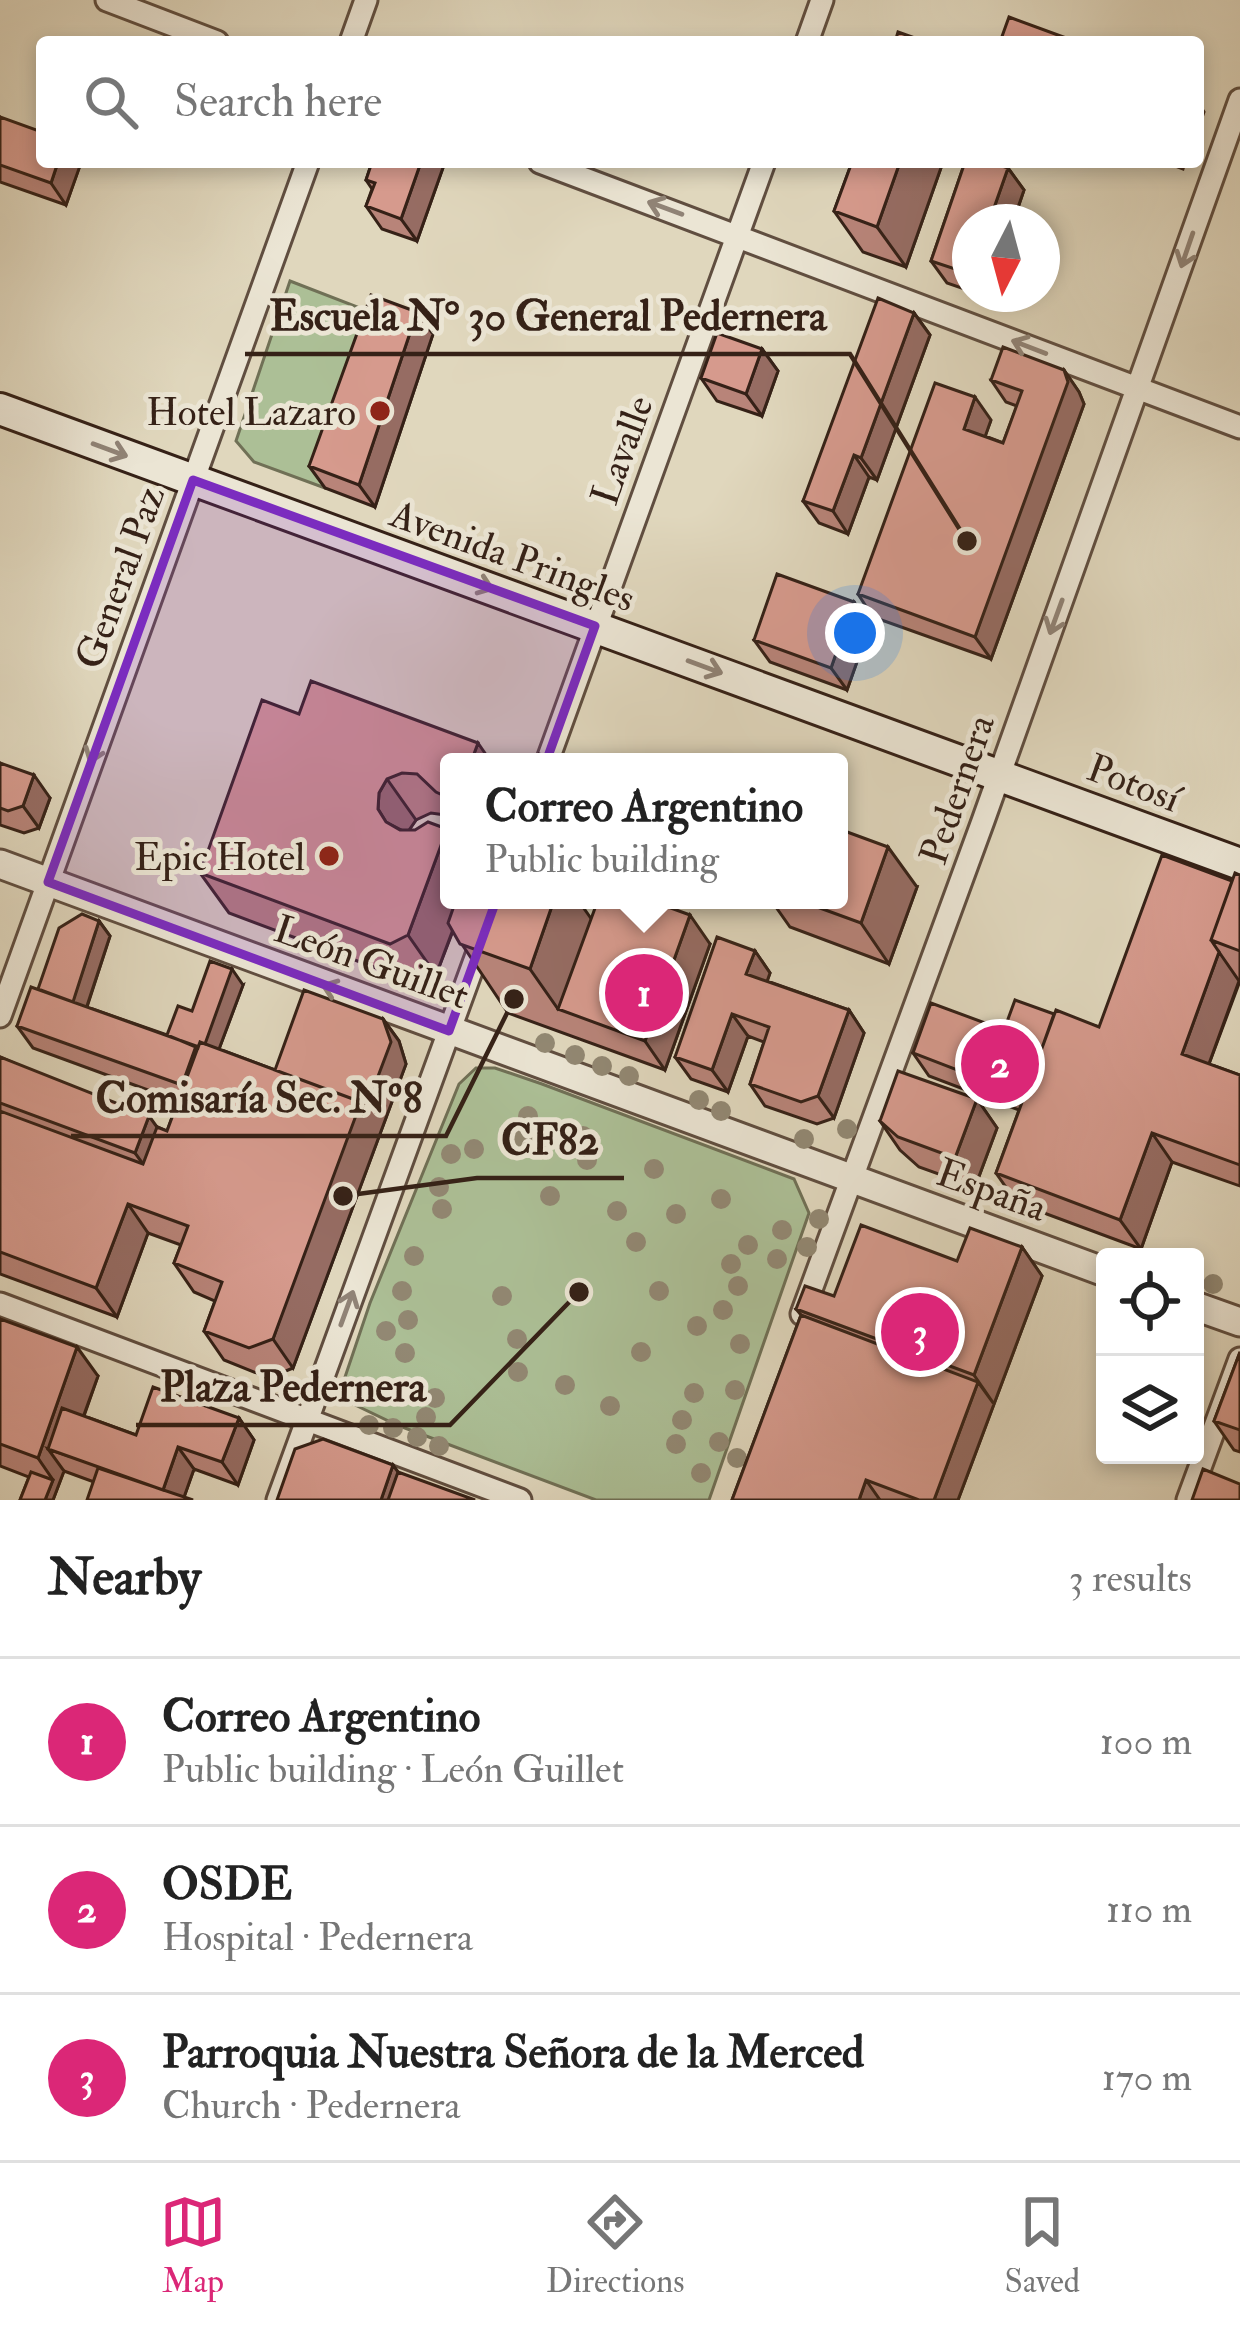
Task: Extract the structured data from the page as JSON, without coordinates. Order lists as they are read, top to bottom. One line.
{"streets":{"main road":["Avenida Pringles","Potosí"],"street":["Lavalle","General Paz","Pedernera","León Guillet","España"]},"crossings":[["Lavalle","Avenida Pringles"],["Avenida Pringles","General Paz"],["Avenida Pringles","Potosí"],["Avenida Pringles","Pedernera"],["General Paz","León Guillet"],["Potosí","Pedernera"],["Pedernera","León Guillet"],["Pedernera","España"],["León Guillet","España"]],"one_way":["Avenida Pringles","General Paz","Pedernera","León Guillet"],"places":["Hotel Lazaro","Escuela N° 30 General Pedernera","Epic Hotel","Comisaría Sec. Nº8","CF82","Plaza Pedernera"],"north":"bottom","page":{"search":"Search here","popup":["Correo Argentino","Public building"],"pins":["1","2","3"],"heading":["Nearby","3 results"],"list":[{"mark":"1","name":"Correo Argentino","note":"Public building · León Guillet","value":"100 m"},{"mark":"2","name":"OSDE","note":"Hospital · Pedernera","value":"110 m"},{"mark":"3","name":"Parroquia Nuestra Señora de la Merced","note":"Church · Pedernera","value":"170 m"}],"nav":["Map","Directions","Saved"]}}
